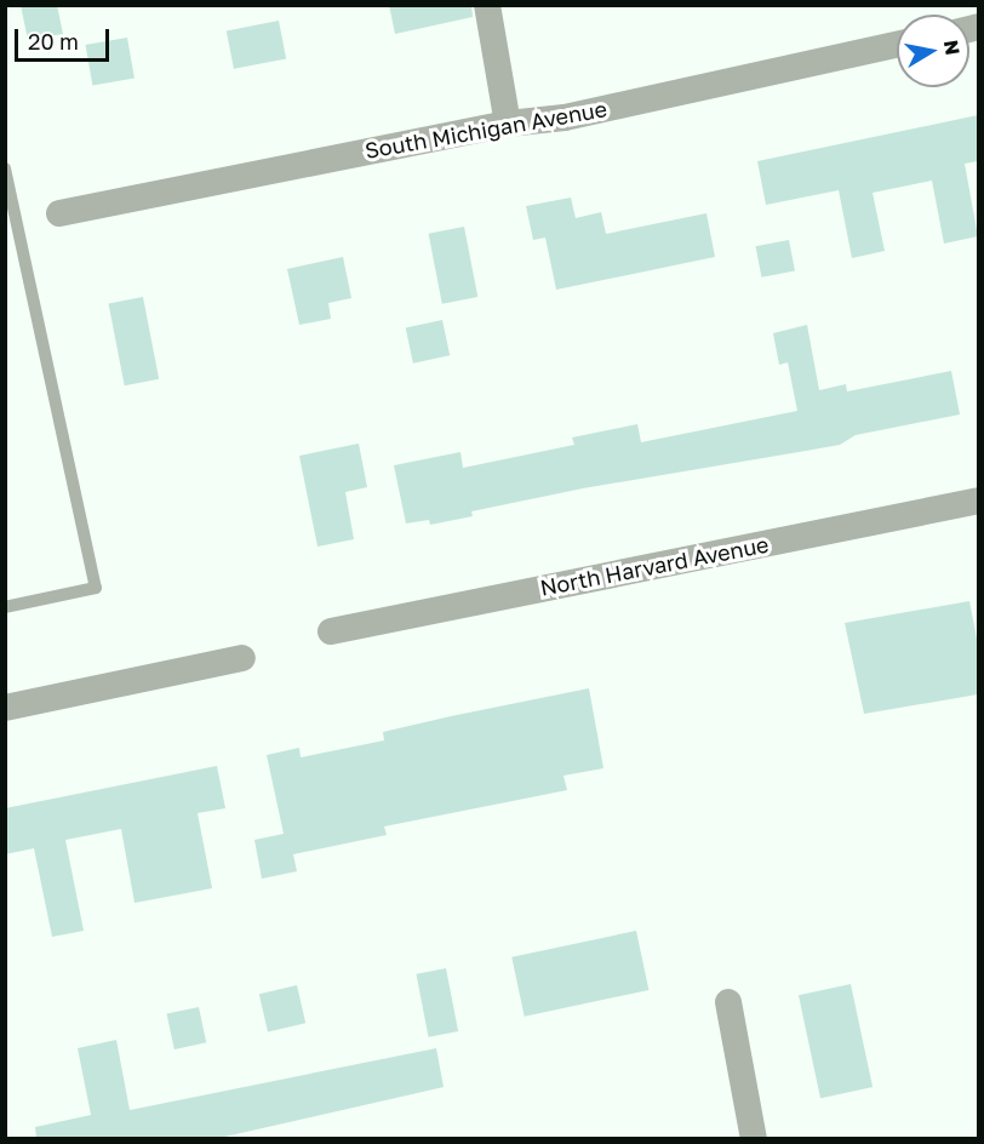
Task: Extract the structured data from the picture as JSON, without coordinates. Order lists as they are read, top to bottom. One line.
{"streets":{"street":["South Michigan Avenue","North Harvard Avenue"]},"scale_bar":"20 m","north":"right"}
